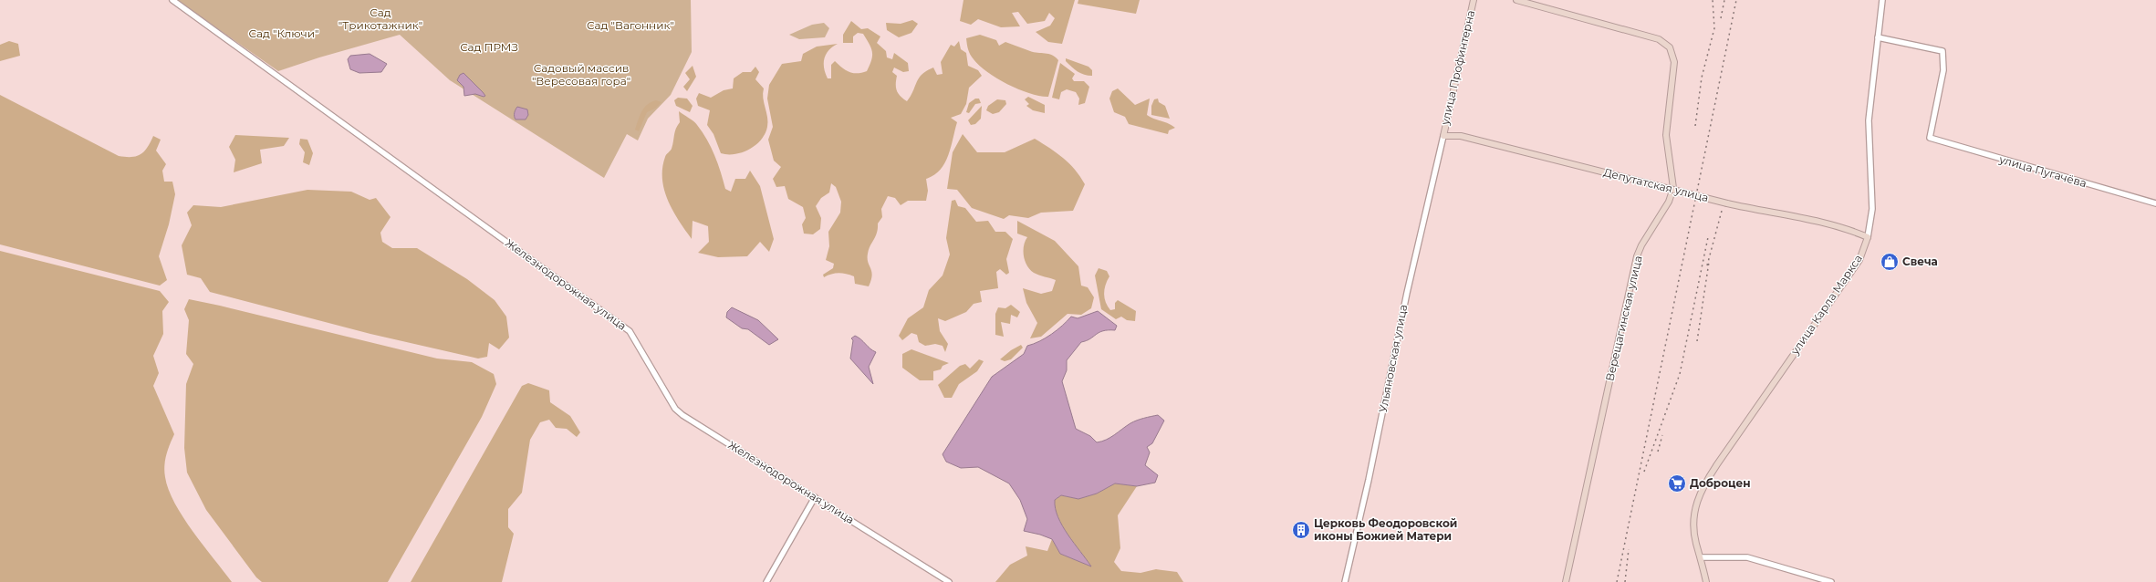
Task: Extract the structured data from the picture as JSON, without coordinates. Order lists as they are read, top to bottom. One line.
{"streets":{"main road":["улица Профинтерна","Депутатская улица","улица Карла Маркса","Верещагинская улица"],"street":["улица Пугачёва","Железнодорожная улица","Ульяновская улица"]},"crossings":[["улица Профинтерна","Депутатская улица"],["улица Профинтерна","Ульяновская улица"],["улица Пугачёва","улица Карла Маркса"],["Депутатская улица","улица Карла Маркса"],["Депутатская улица","Ульяновская улица"]],"parks":["Сад \"Трикотажник\"","Сад \"Вагонник\"","Сад \"Ключи\"","Сад ПРМЗ","Садовый массив \"Вересовая гора\""],"places":{"shop":["Свеча"],"supermarket":["Доброцен"],"building":["Церковь Феодоровской иконы Божией Матери"]}}
